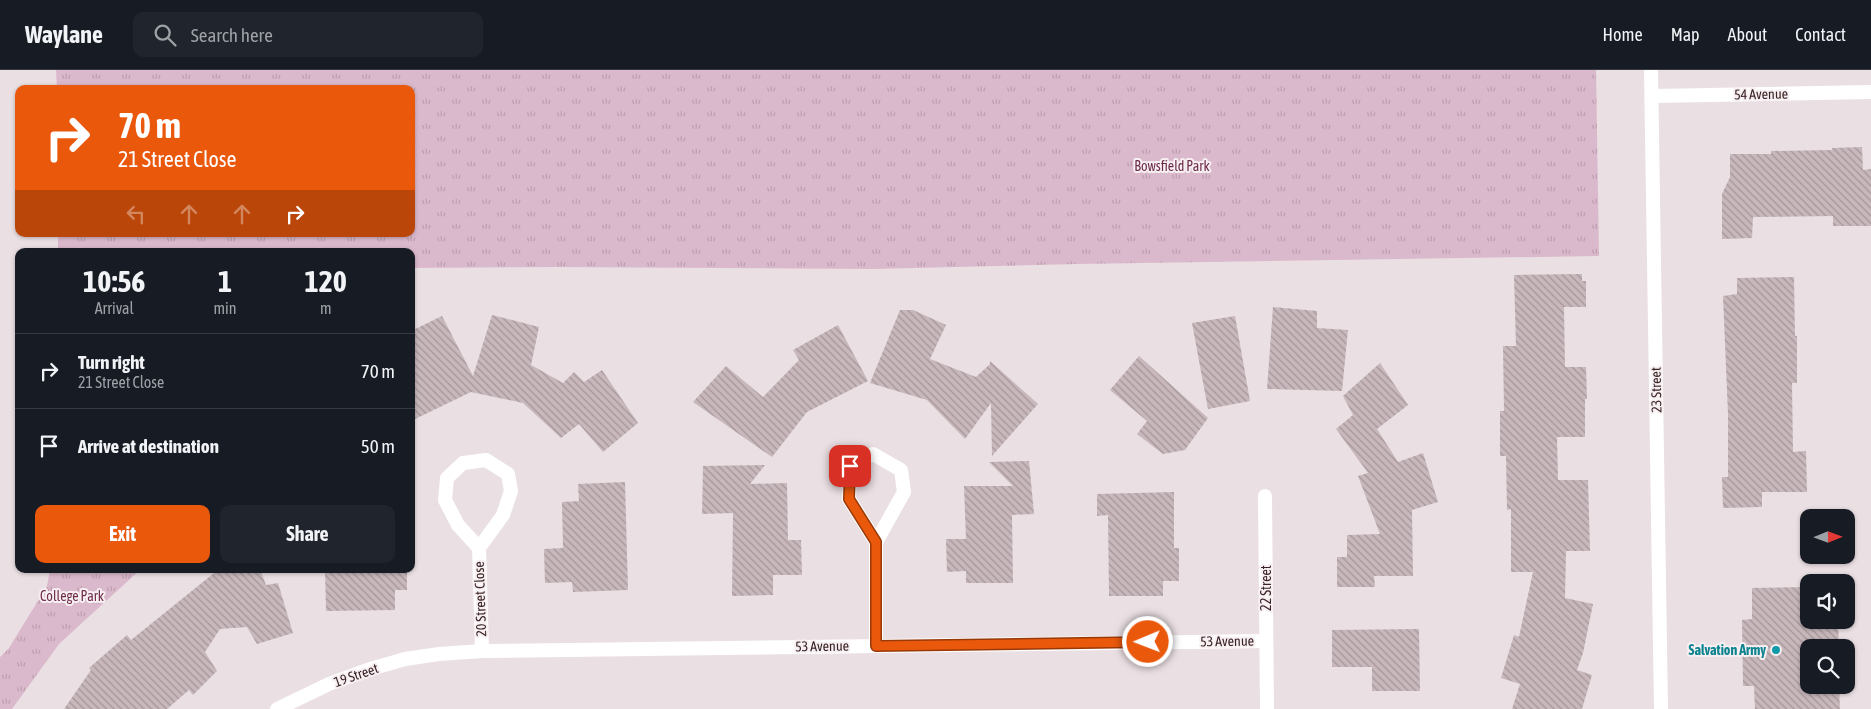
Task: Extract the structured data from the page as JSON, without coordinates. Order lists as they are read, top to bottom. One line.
{"streets":{"street":["54 Avenue","23 Street","22 Street","20 Street Close","53 Avenue","19 Street"]},"crossings":[["54 Avenue","23 Street"],["22 Street","53 Avenue"],["20 Street Close","53 Avenue"],["53 Avenue","19 Street"]],"parks":["Bowsfield Park","College Park"],"places":["Salvation Army"],"north":"right","page":{"header":"Waylane","search":"Search here","nav":["Home","Map","About","Contact"],"turn":["70 m","21 Street Close"],"eta":["10:56","Arrival","1","min","120","m"],"list":[{"name":"Turn right","note":"21 Street Close","value":"70 m"},{"name":"Arrive at destination","value":"50 m"}],"buttons":["Exit","Share"]}}
